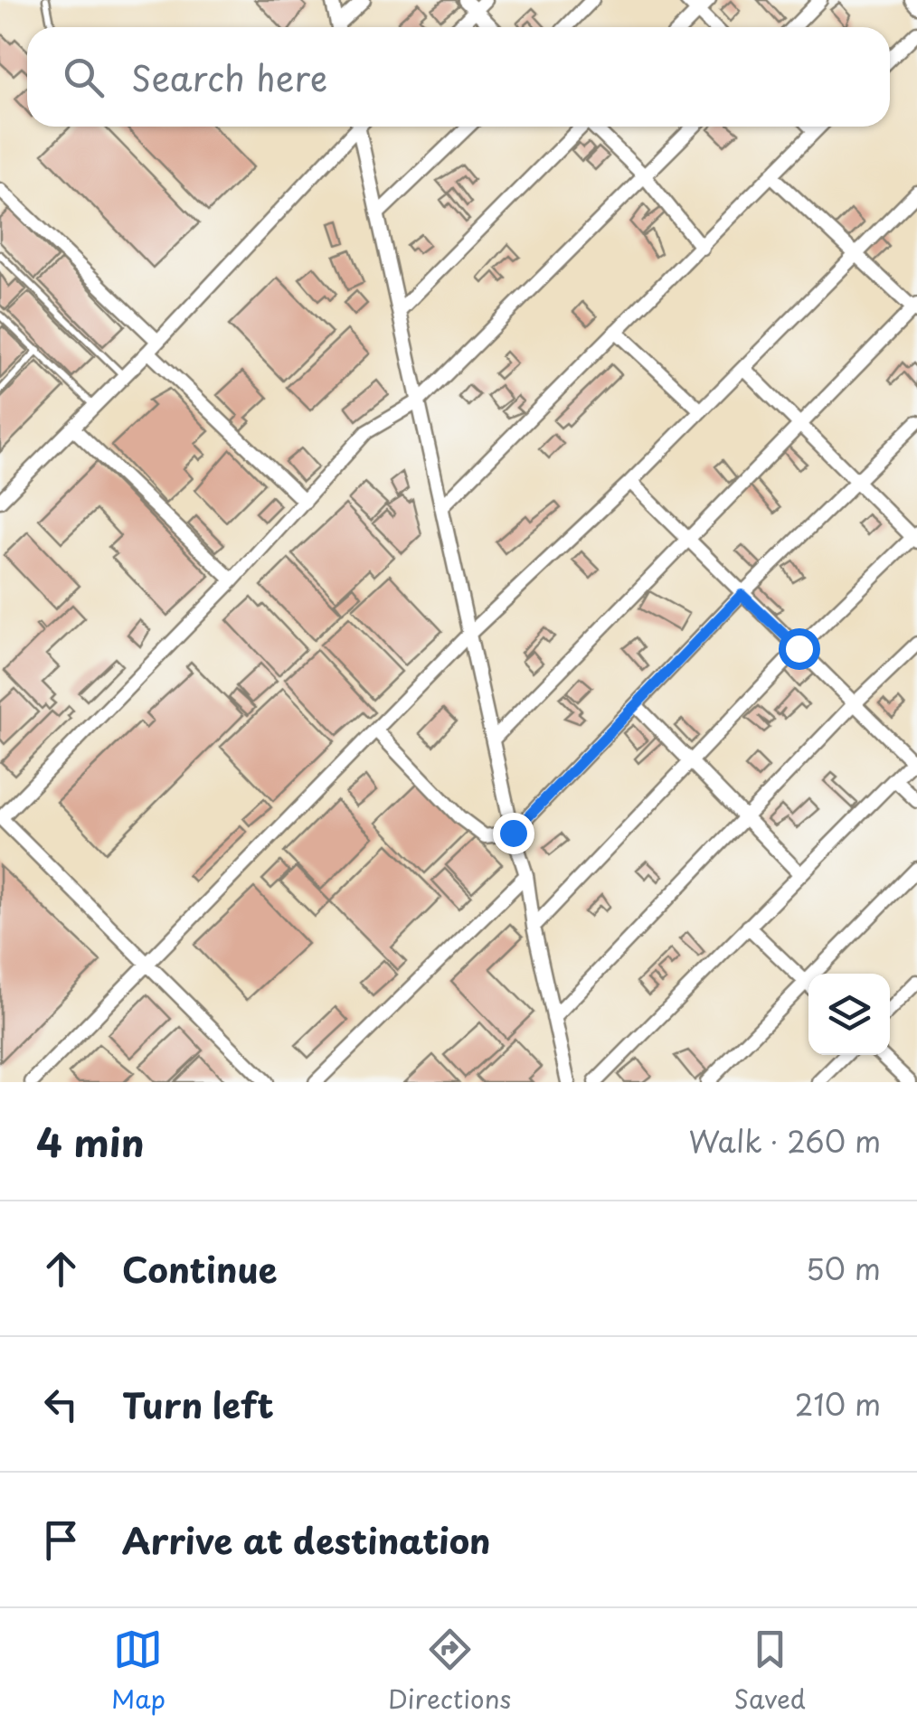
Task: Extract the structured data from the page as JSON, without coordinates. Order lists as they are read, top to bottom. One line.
{"page":{"search":"Search here","heading":["4 min","Walk · 260 m"],"list":[["Continue","50 m"],["Turn left","210 m"],"Arrive at destination"],"nav":["Map","Directions","Saved"]}}
